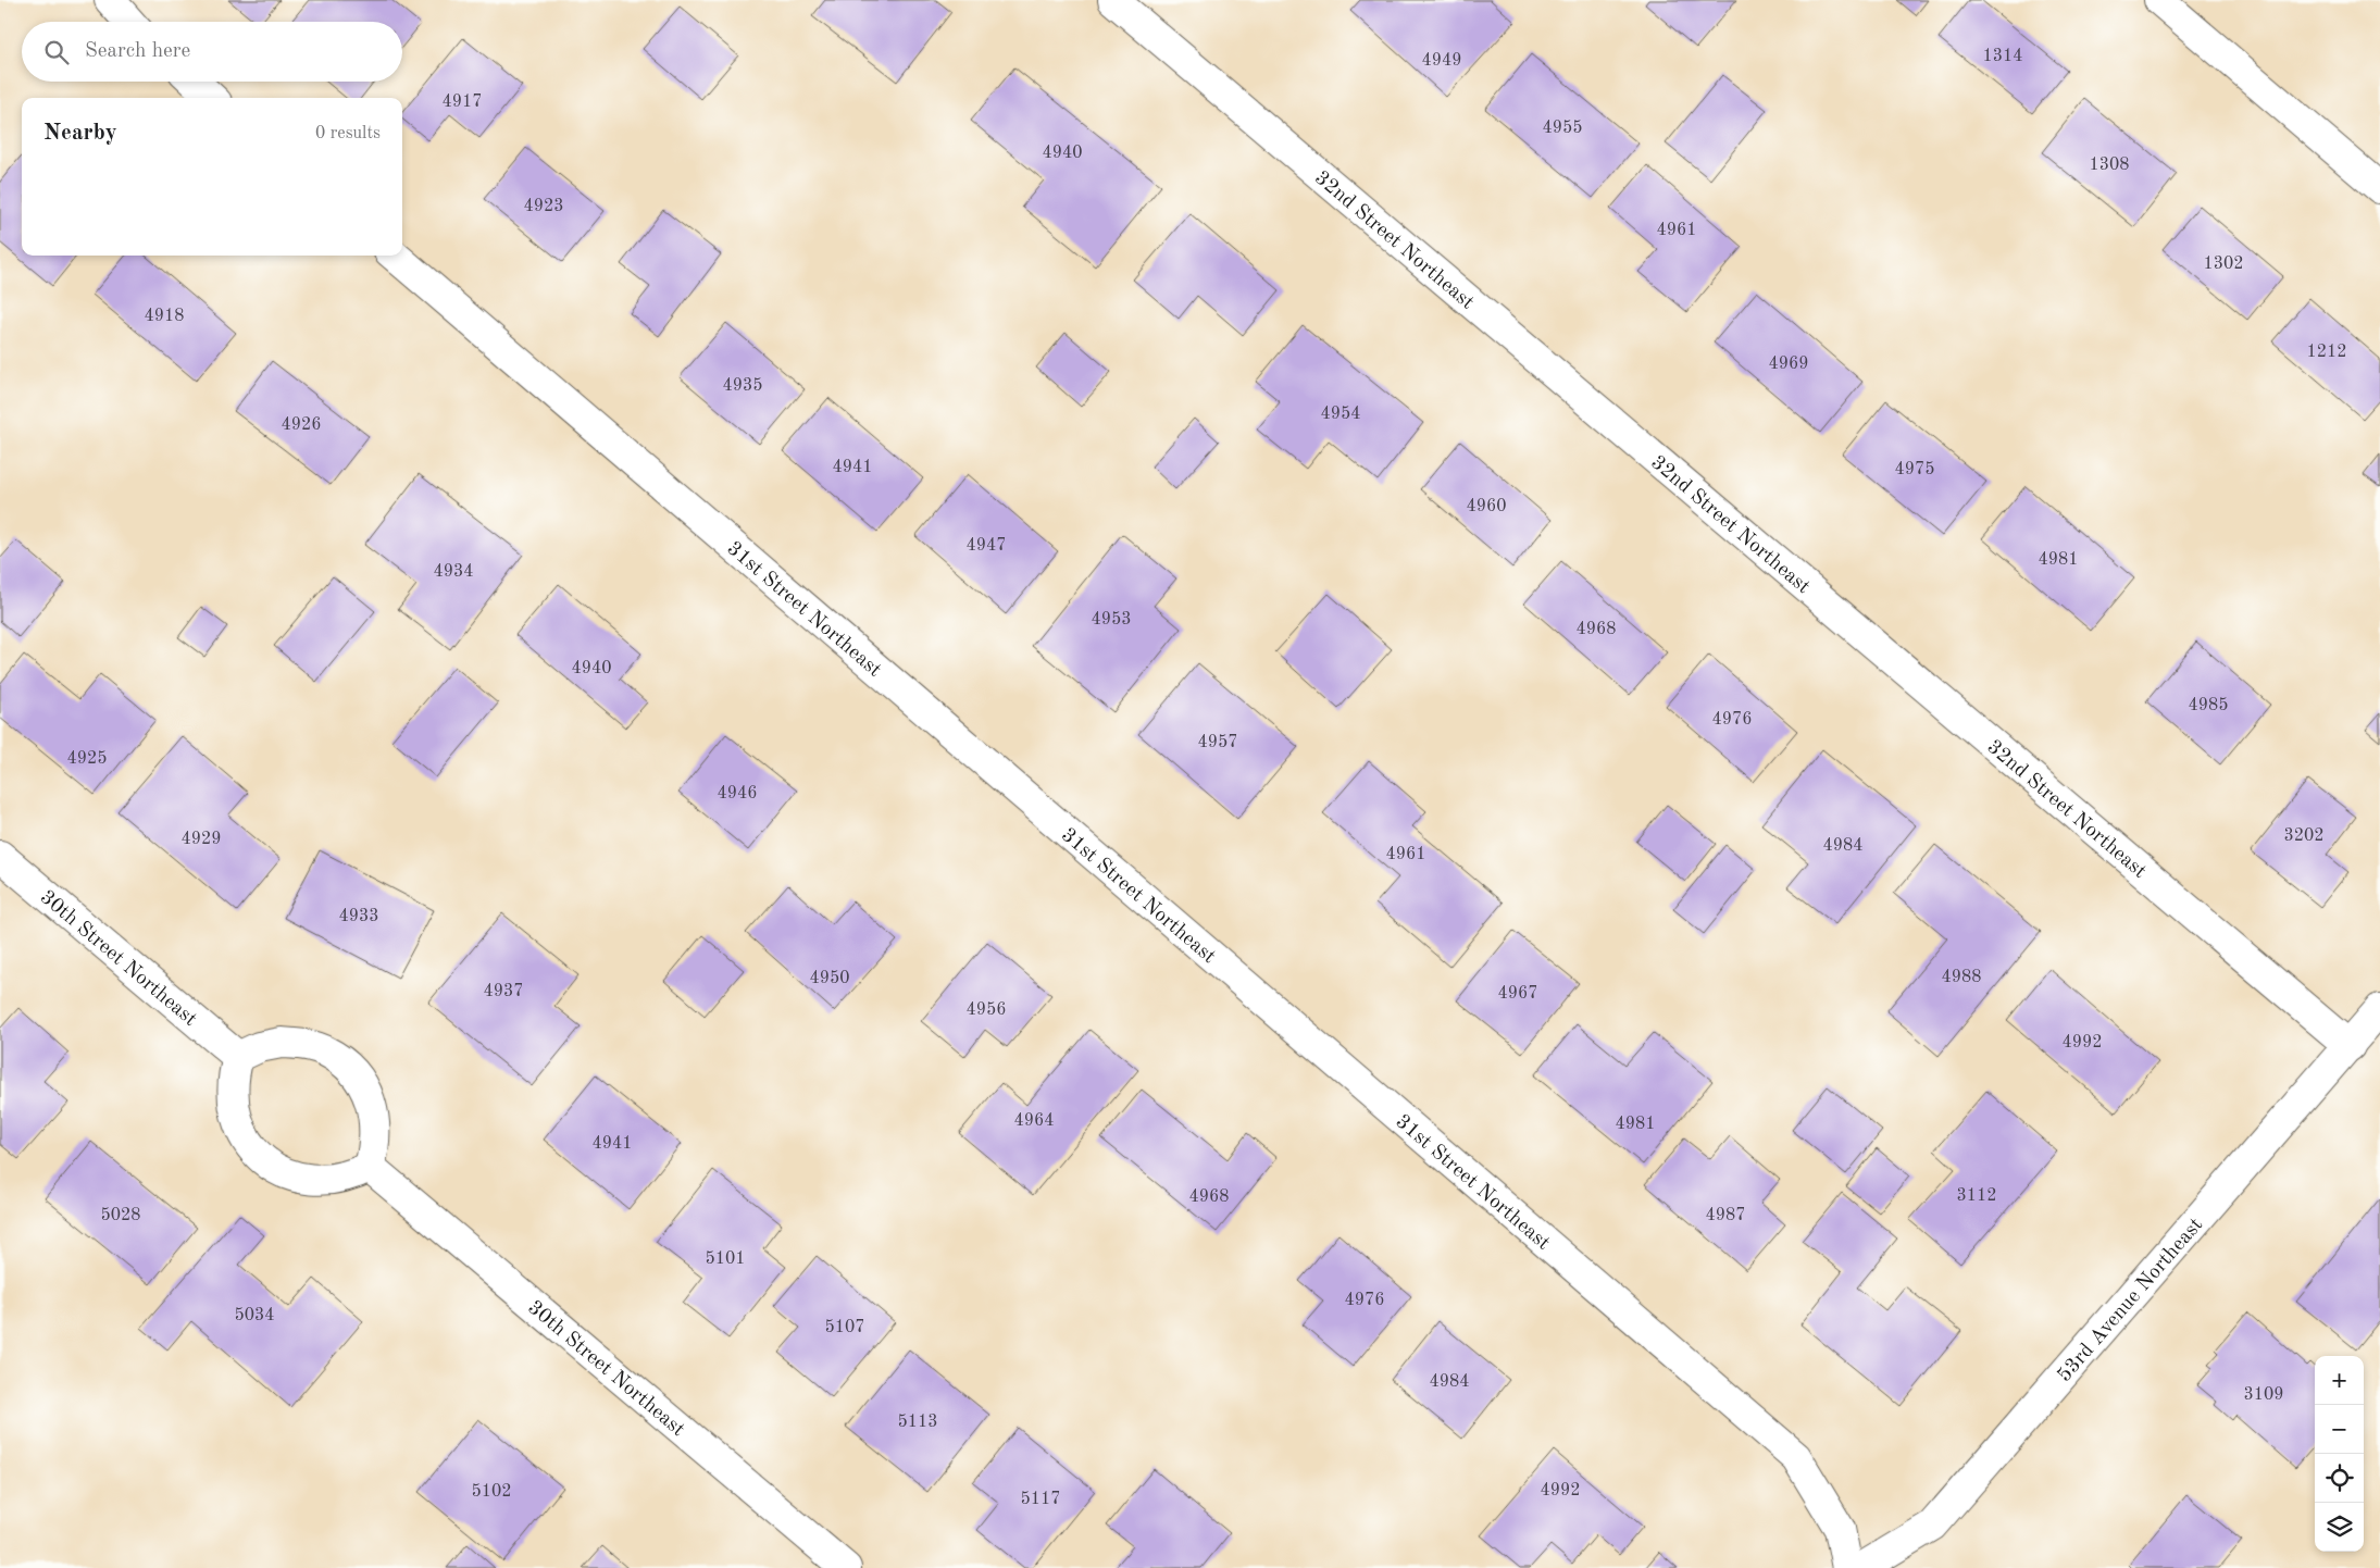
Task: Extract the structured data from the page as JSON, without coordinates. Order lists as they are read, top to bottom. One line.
{"streets":{"street":["32nd Street Northeast","31st Street Northeast","30th Street Northeast","53rd Avenue Northeast"]},"crossings":[["32nd Street Northeast","53rd Avenue Northeast"]],"house_numbers":["1314","4949","4917","4955","4940","1308","4923","4961","1302","4918","1212","4969","4935","4954","4926","4941","4975","4960","4947","4981","4934","4953","4968","4940","4985","4976","4957","4925","4946","3202","4929","4984","4961","4933","4988","4950","4937","4967","4956","4992","4964","4981","4941","3112","4968","5028","4987","5101","4976","5034","5107","4984","3109","5113","4992","5102","5117"],"page":{"search":"Search here","heading":["Nearby","0 results"],"map_buttons":["+","−"]}}
